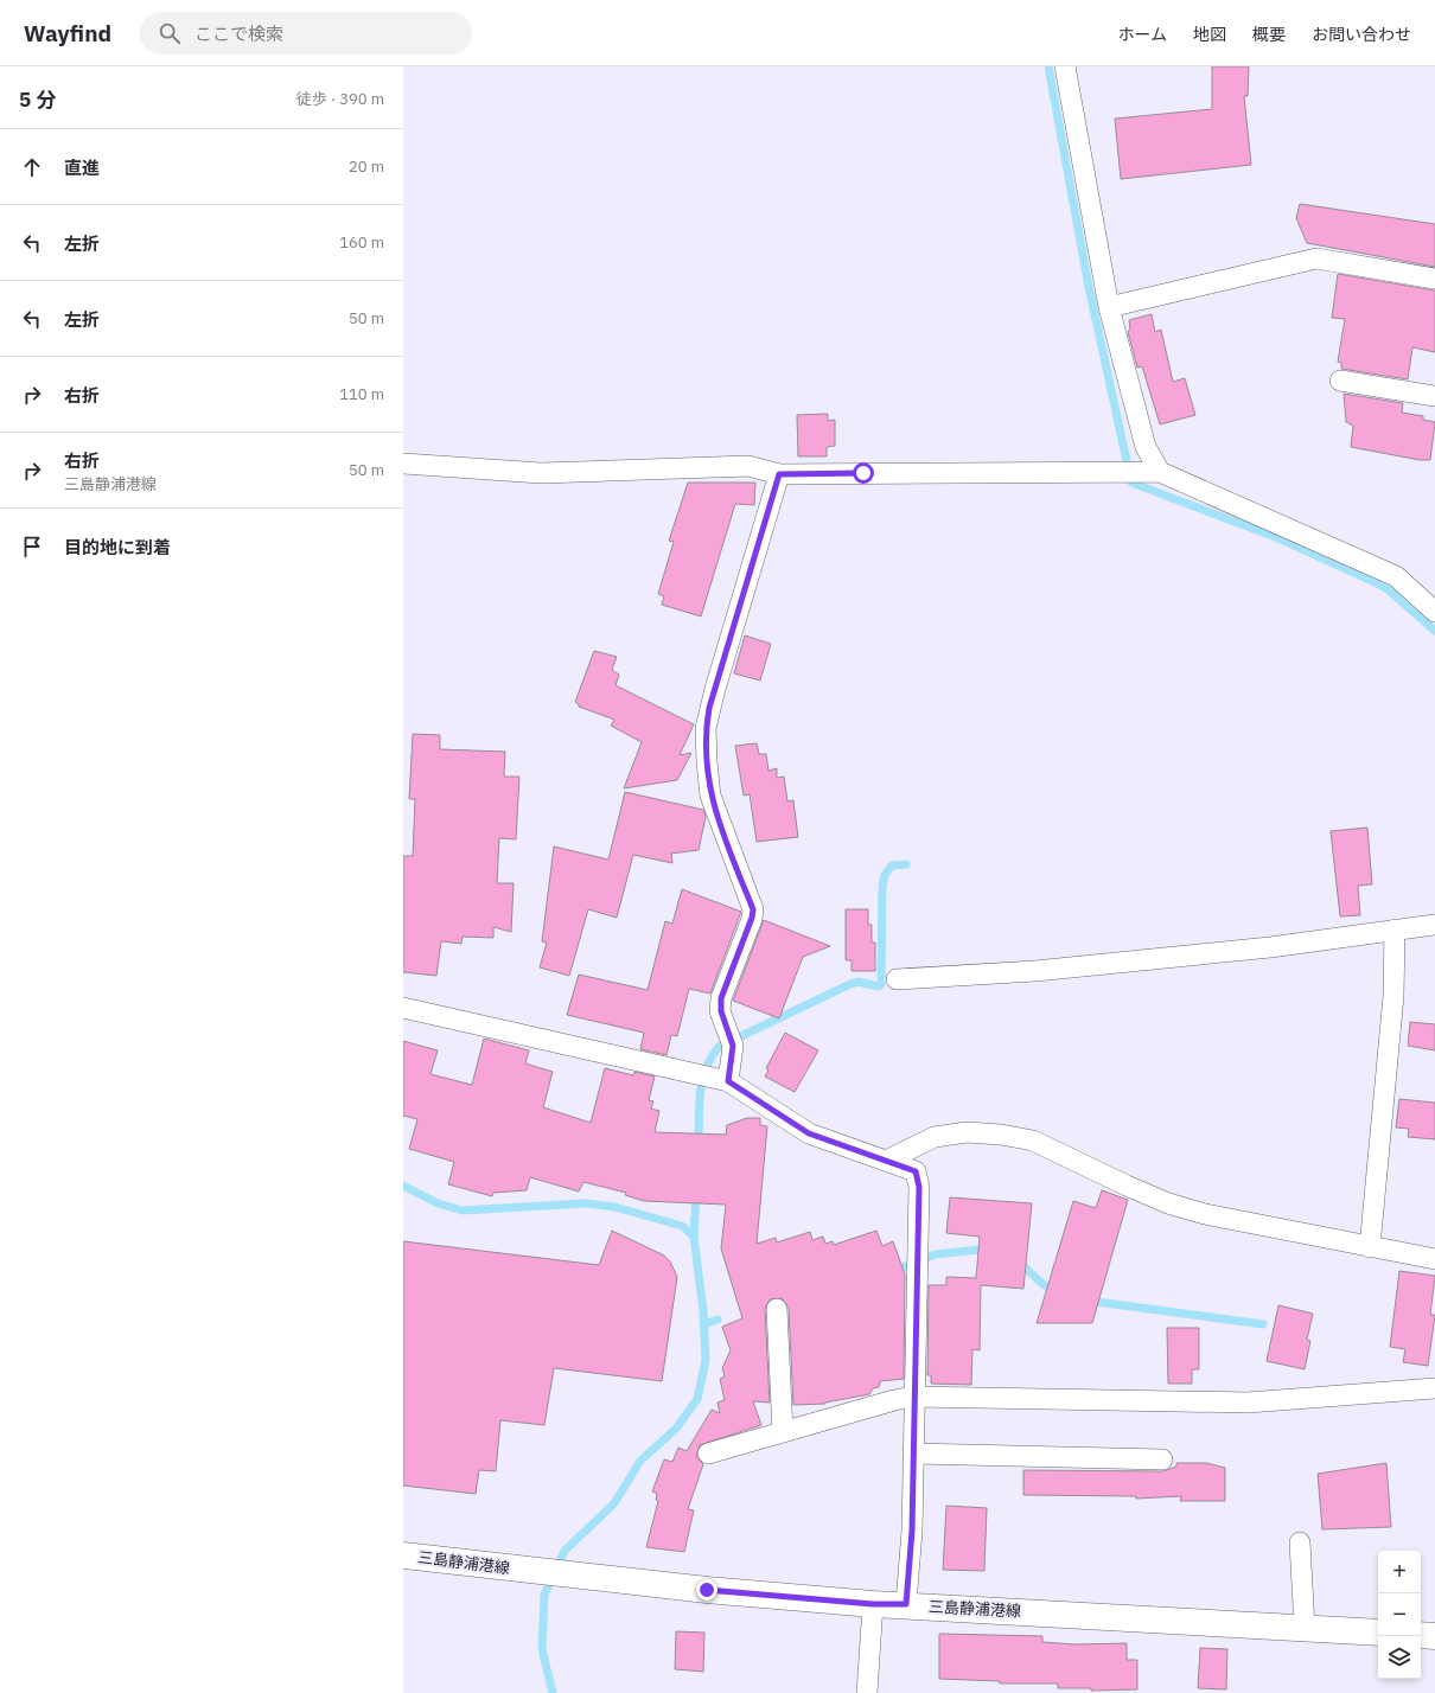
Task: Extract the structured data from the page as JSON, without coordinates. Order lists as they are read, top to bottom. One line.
{"streets":{"main road":["三島静浦港線"]},"page":{"header":"Wayfind","search":"ここで検索","nav":["ホーム","地図","概要","お問い合わせ"],"heading":["5 分","徒歩 · 390 m"],"list":[["直進","20 m"],["左折","160 m"],["左折","50 m"],["右折","110 m"],["右折","三島静浦港線","50 m"],"目的地に到着"],"map_buttons":["+","−"]}}
